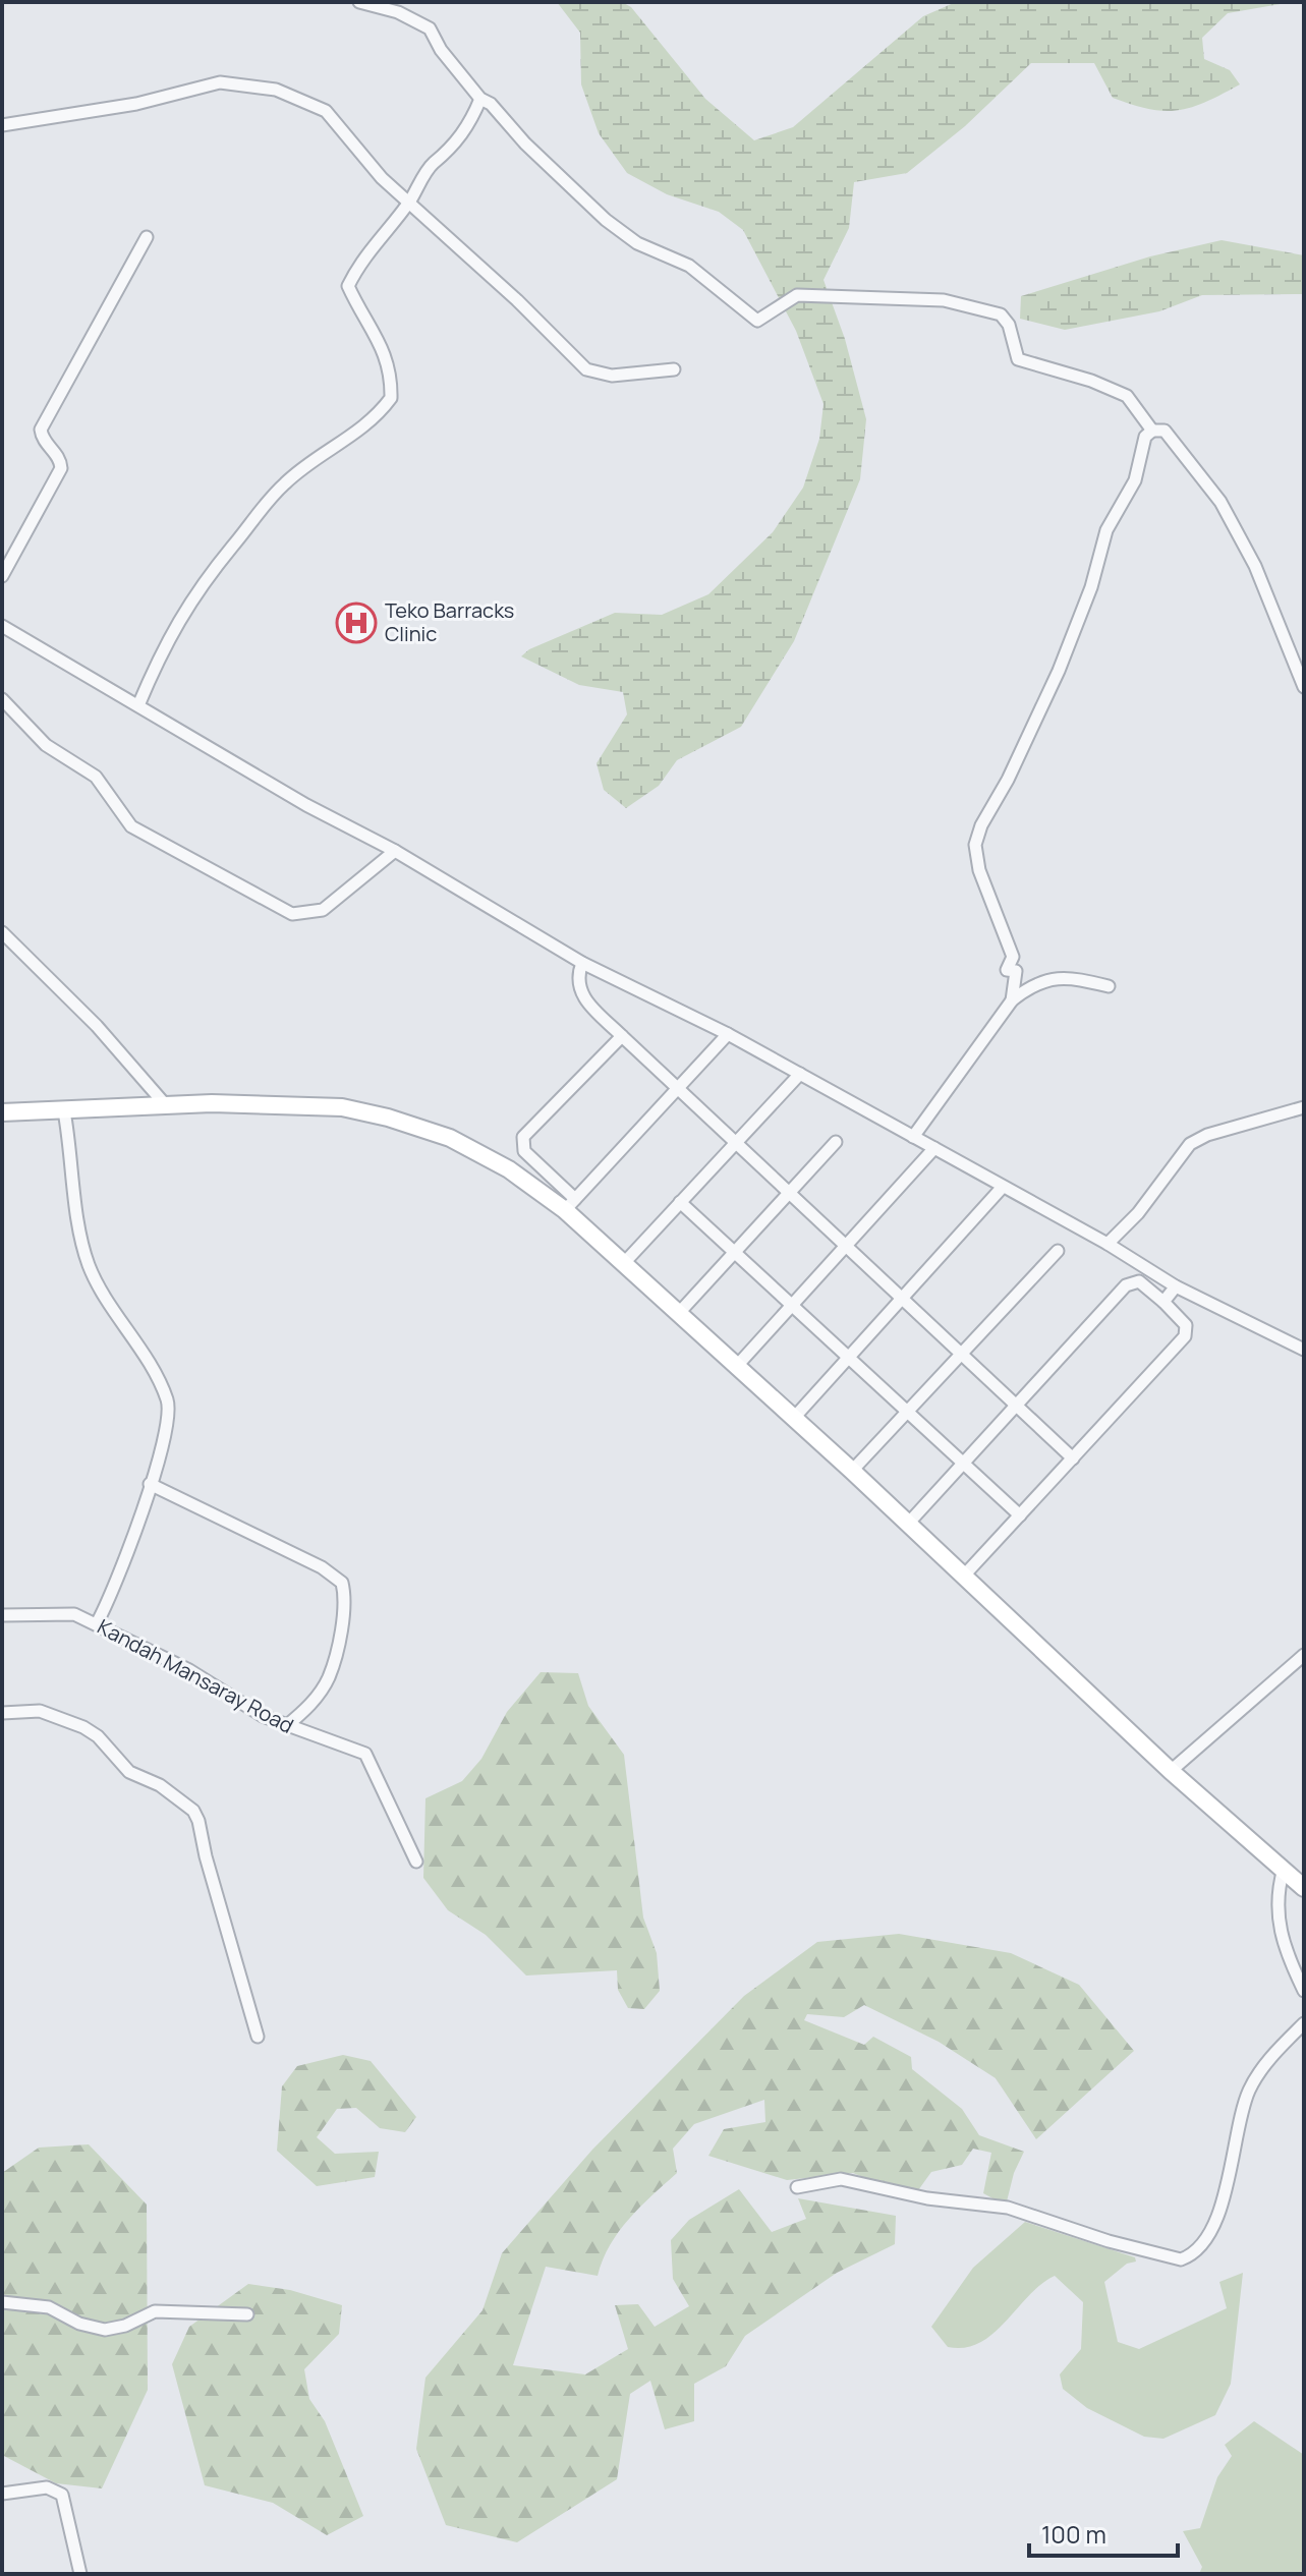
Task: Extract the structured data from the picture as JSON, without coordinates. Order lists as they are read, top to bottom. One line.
{"streets":{"street":["Kandah Mansaray Road"]},"places":{"hospital":["Teko Barracks Clinic"]},"scale_bar":"100 m"}
